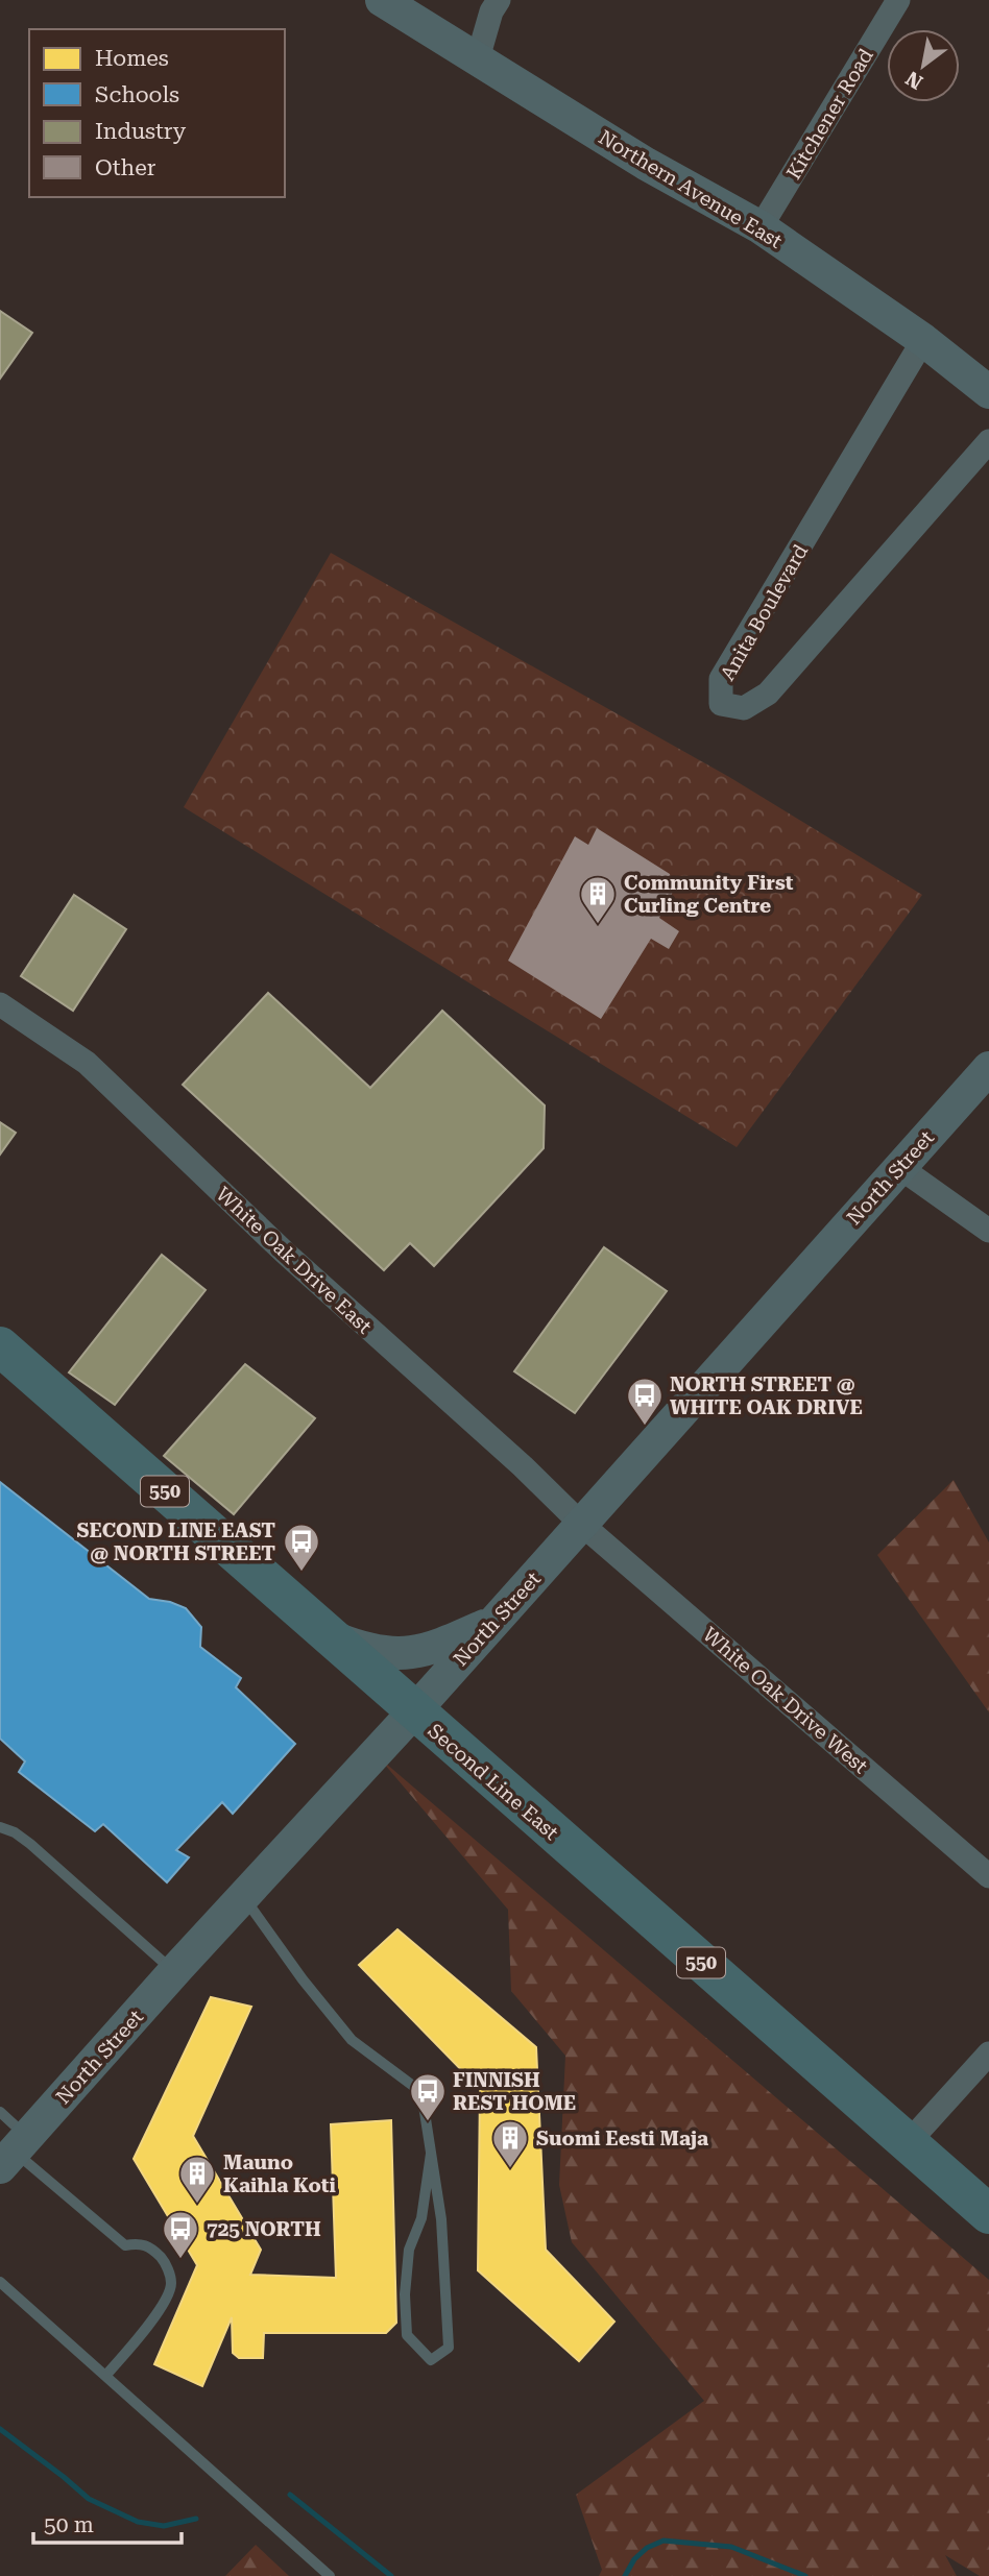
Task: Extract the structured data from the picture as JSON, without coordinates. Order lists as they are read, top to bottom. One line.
{"streets":{"highway":["550","Second Line East"],"street":["Kitchener Road","Northern Avenue East","Anita Boulevard","North Street","White Oak Drive East","White Oak Drive West"]},"crossings":[["Kitchener Road","Northern Avenue East"],["Northern Avenue East","Anita Boulevard"],["North Street","White Oak Drive East"],["North Street","White Oak Drive West"],["North Street","Second Line East"],["White Oak Drive East","White Oak Drive West"]],"places":{"building":["Community First Curling Centre","Suomi Eesti Maja","Mauno Kaihla Koti"],"bus stop":["NORTH STREET @ WHITE OAK DRIVE","SECOND LINE EAST @ NORTH STREET","FINNISH REST HOME","725 NORTH"]},"legend":["Homes","Schools","Industry","Other"],"scale_bar":"50 m","north":"bottom left"}
